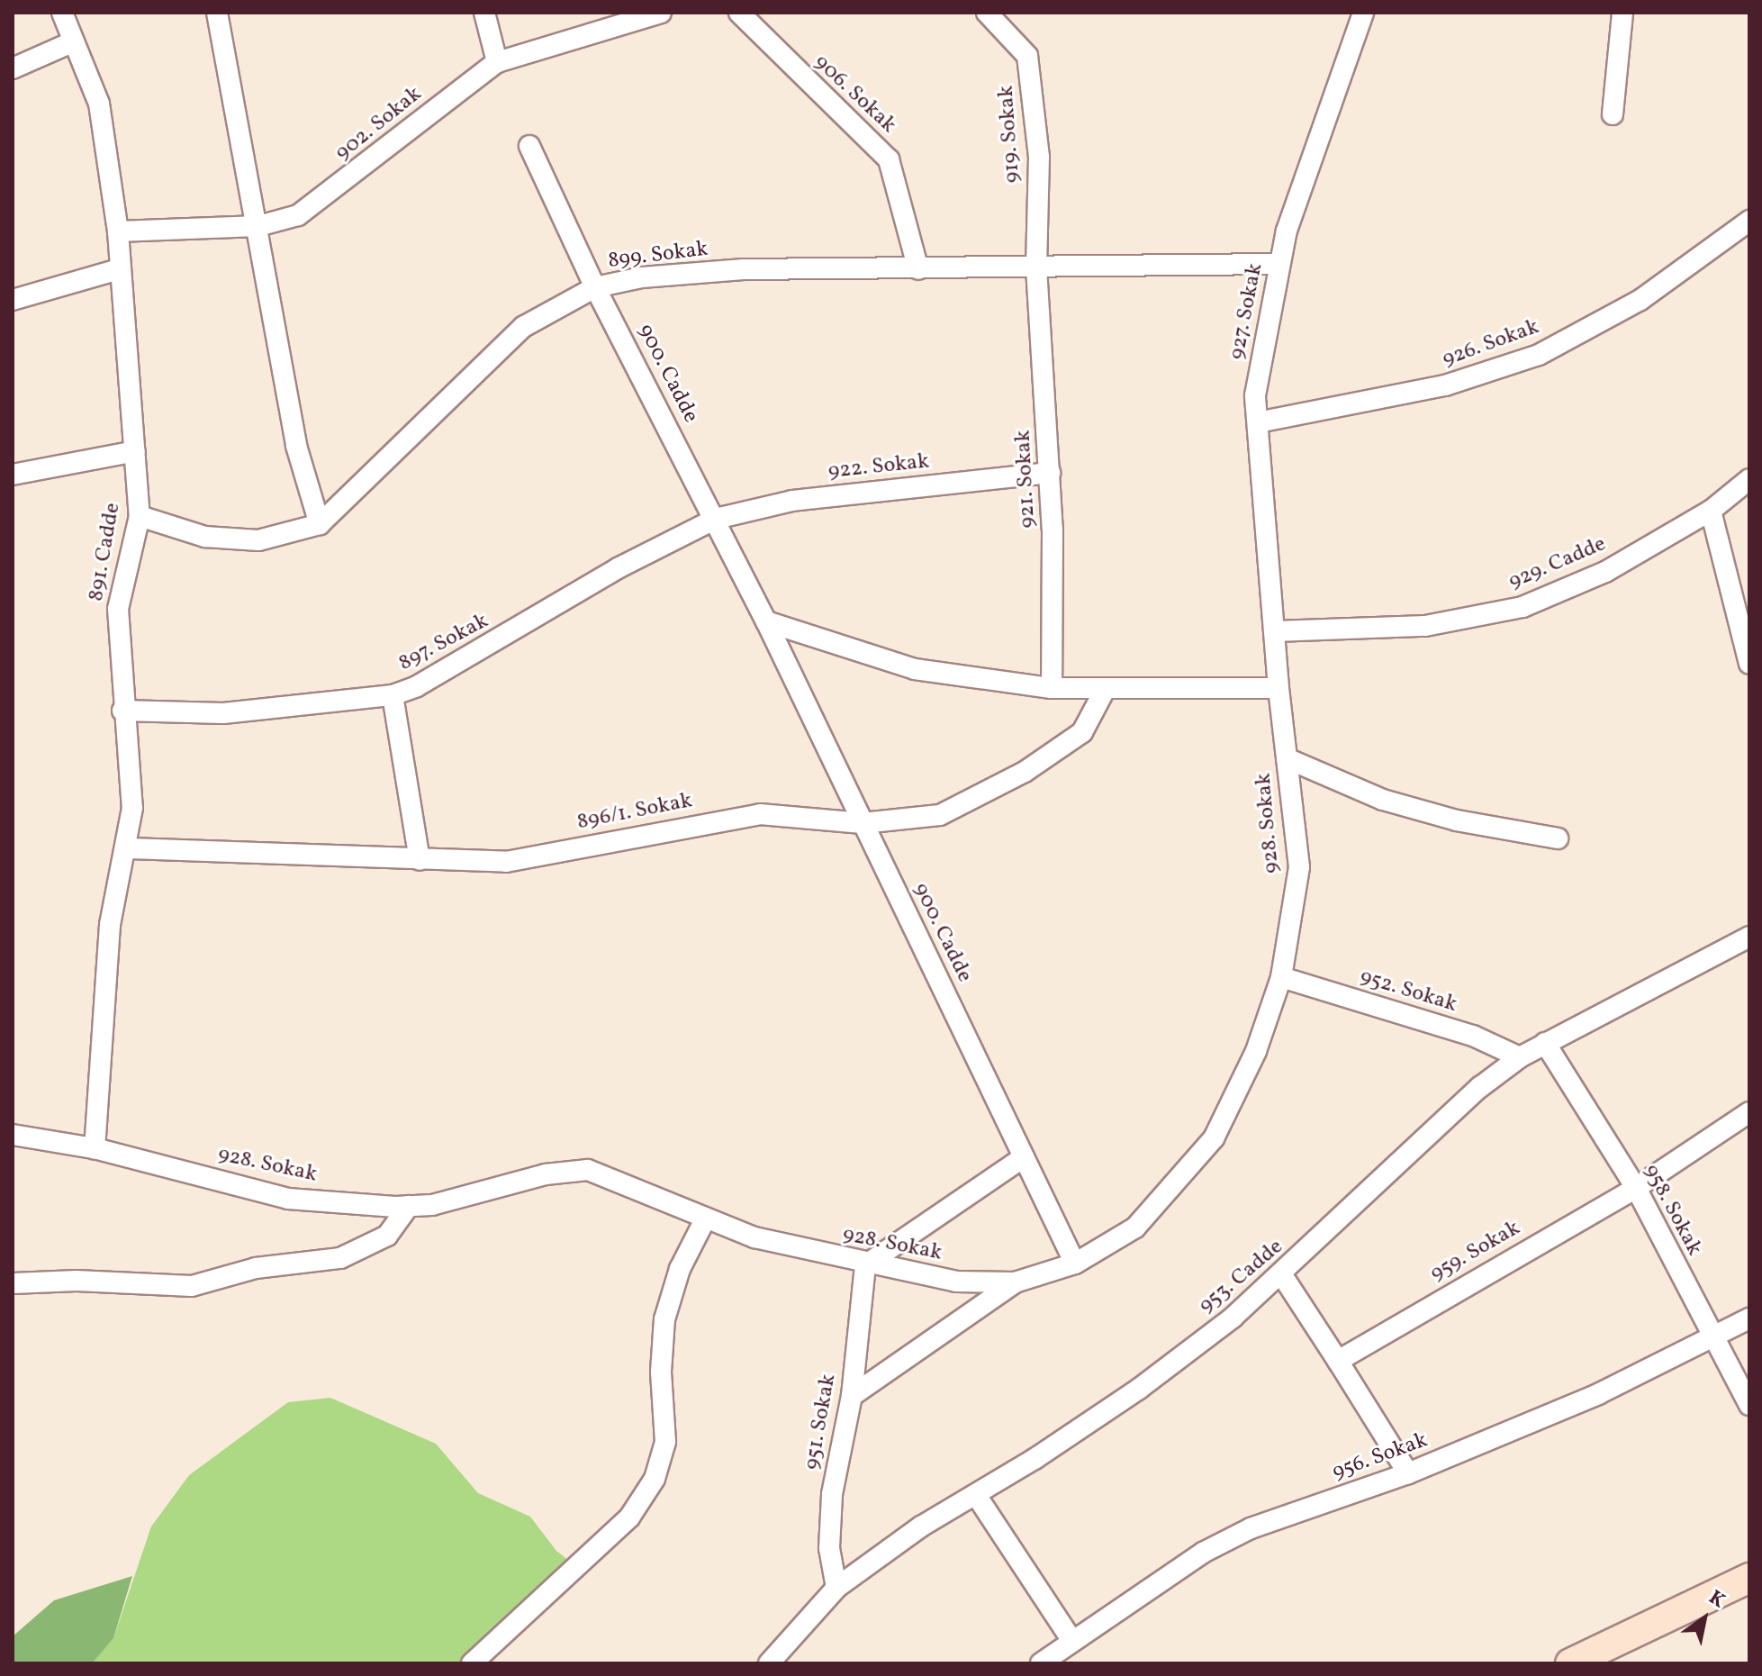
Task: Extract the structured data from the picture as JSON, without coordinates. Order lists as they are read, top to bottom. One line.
{"streets":{"street":["906. Sokak","902. Sokak","919. Sokak","899. Sokak","927. Sokak","926. Sokak","900. Cadde","922. Sokak","921. Sokak","891. Cadde","929. Cadde","897. Sokak","896/1. Sokak","928. Sokak","952. Sokak","958. Sokak","959. Sokak","953. Cadde","951. Sokak","956. Sokak"]},"crossings":[["906. Sokak","899. Sokak"],["902. Sokak","891. Cadde"],["919. Sokak","899. Sokak"],["919. Sokak","921. Sokak"],["899. Sokak","927. Sokak"],["899. Sokak","900. Cadde"],["899. Sokak","921. Sokak"],["899. Sokak","891. Cadde"],["927. Sokak","926. Sokak"],["927. Sokak","929. Cadde"],["927. Sokak","928. Sokak"],["900. Cadde","922. Sokak"],["900. Cadde","897. Sokak"],["900. Cadde","896/1. Sokak"],["900. Cadde","928. Sokak"],["922. Sokak","921. Sokak"],["922. Sokak","897. Sokak"],["891. Cadde","897. Sokak"],["891. Cadde","896/1. Sokak"],["891. Cadde","928. Sokak"],["929. Cadde","928. Sokak"],["928. Sokak","952. Sokak"],["928. Sokak","951. Sokak"],["952. Sokak","953. Cadde"],["958. Sokak","959. Sokak"],["958. Sokak","953. Cadde"],["958. Sokak","956. Sokak"],["953. Cadde","951. Sokak"]],"north":"top right"}
